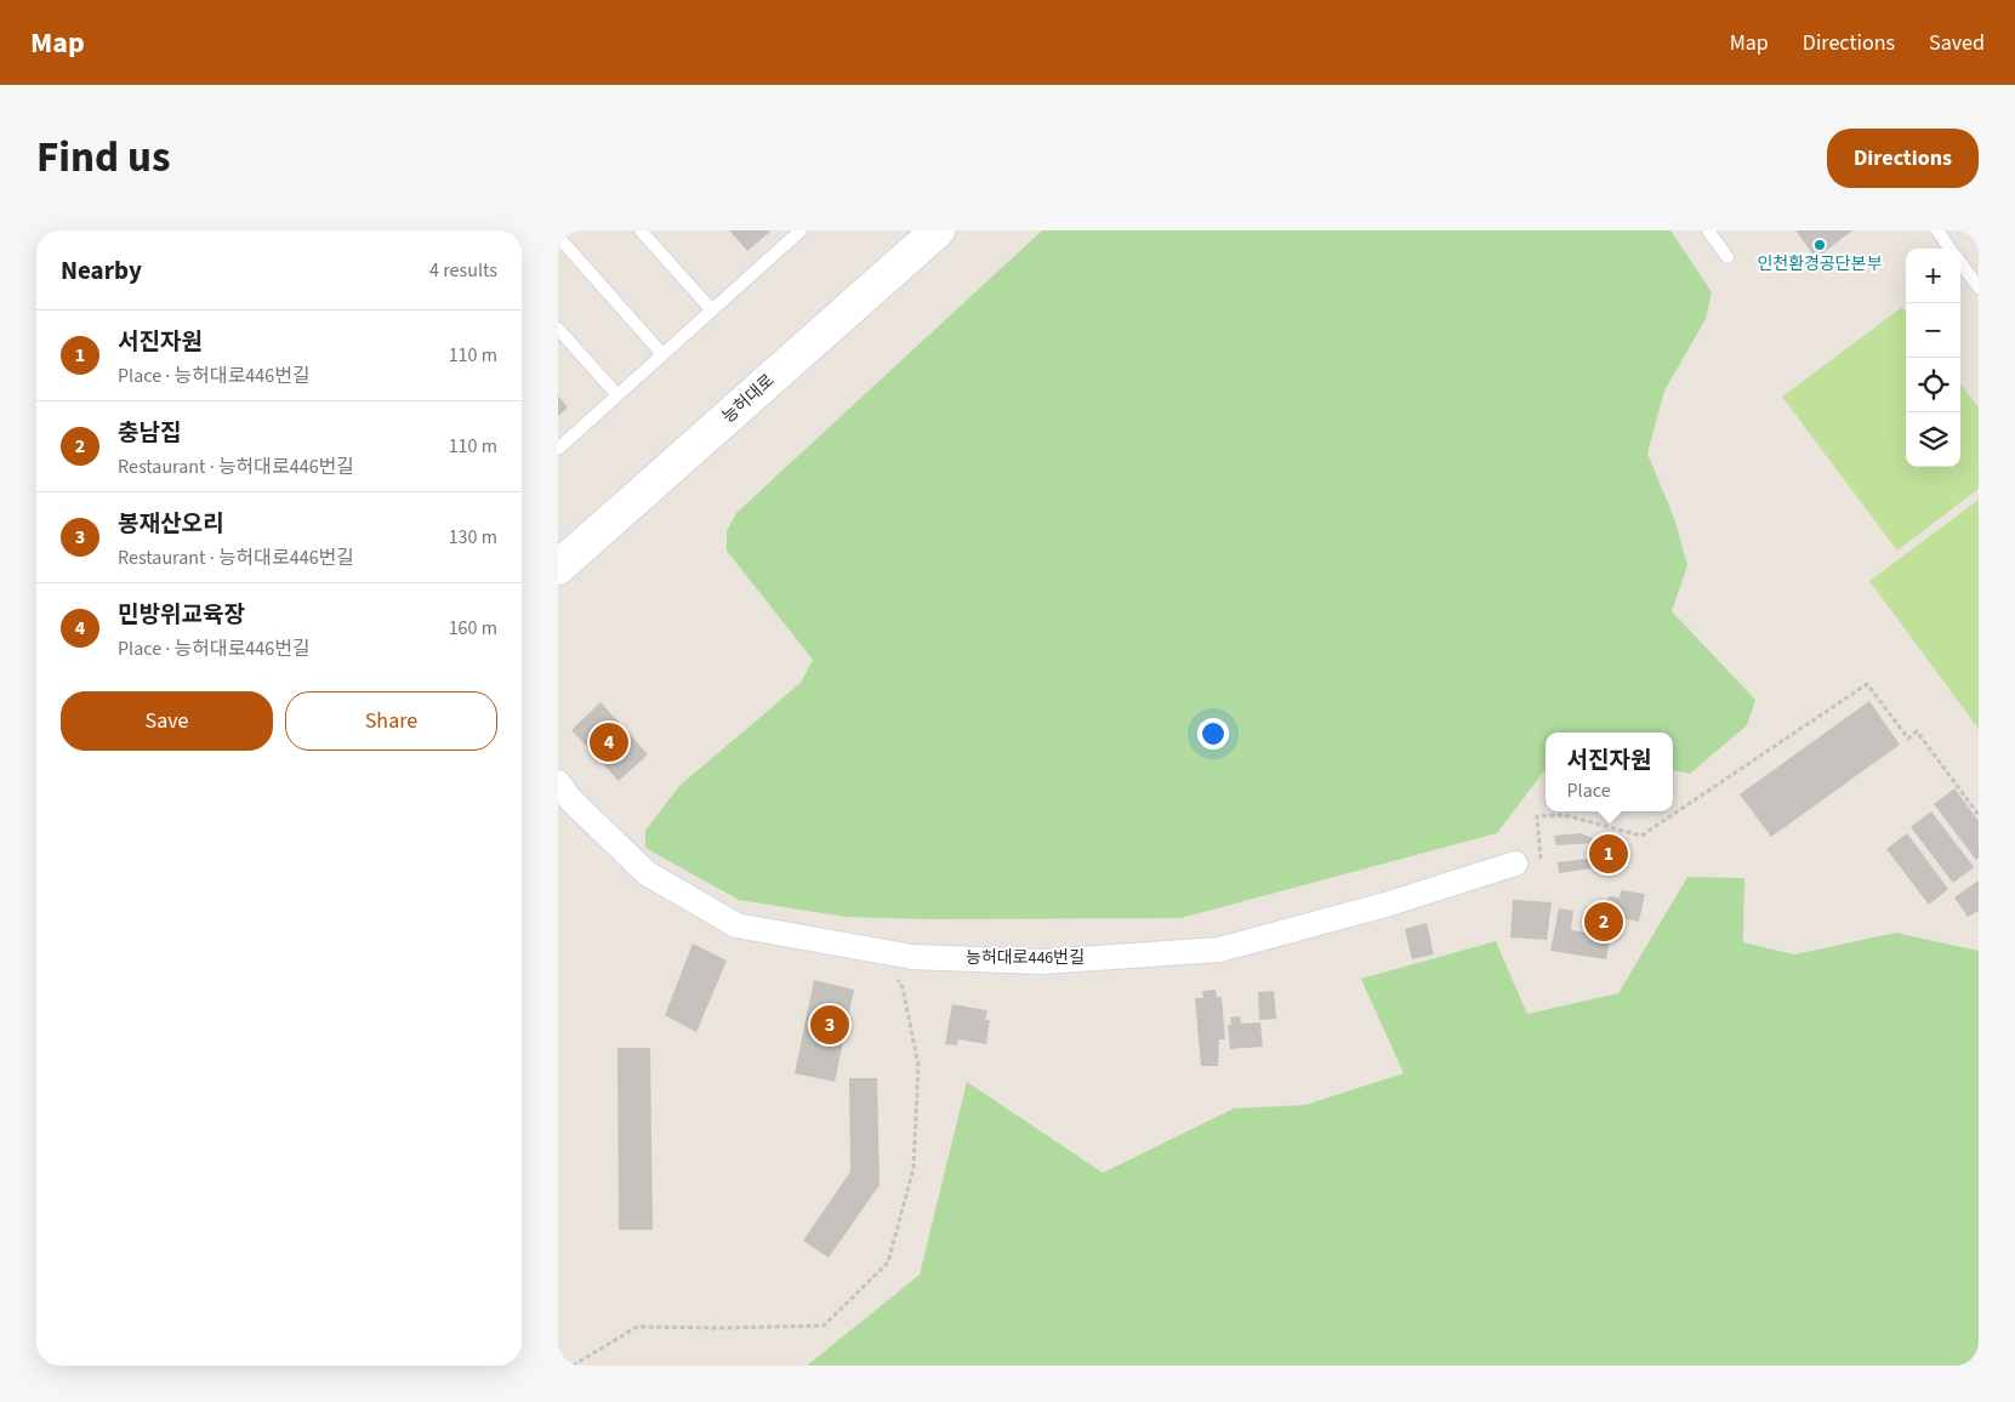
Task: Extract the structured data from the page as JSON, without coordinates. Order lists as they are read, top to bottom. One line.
{"streets":{"main road":["능허대로"],"street":["능허대로446번길"]},"places":["인천환경공단본부"],"page":{"header":"Map","nav":["Map","Directions","Saved"],"title":"Find us","buttons":["Directions",["Save","Share"]],"heading":["Nearby","4 results"],"map_buttons":["+","−"],"list":[{"mark":"1","name":"서진자원","note":"Place · 능허대로446번길","value":"110 m"},{"mark":"2","name":"충남집","note":"Restaurant · 능허대로446번길","value":"110 m"},{"mark":"3","name":"봉재산오리","note":"Restaurant · 능허대로446번길","value":"130 m"},{"mark":"4","name":"민방위교육장","note":"Place · 능허대로446번길","value":"160 m"}],"pins":["4","1","2","3"],"popup":["서진자원","Place"]}}
